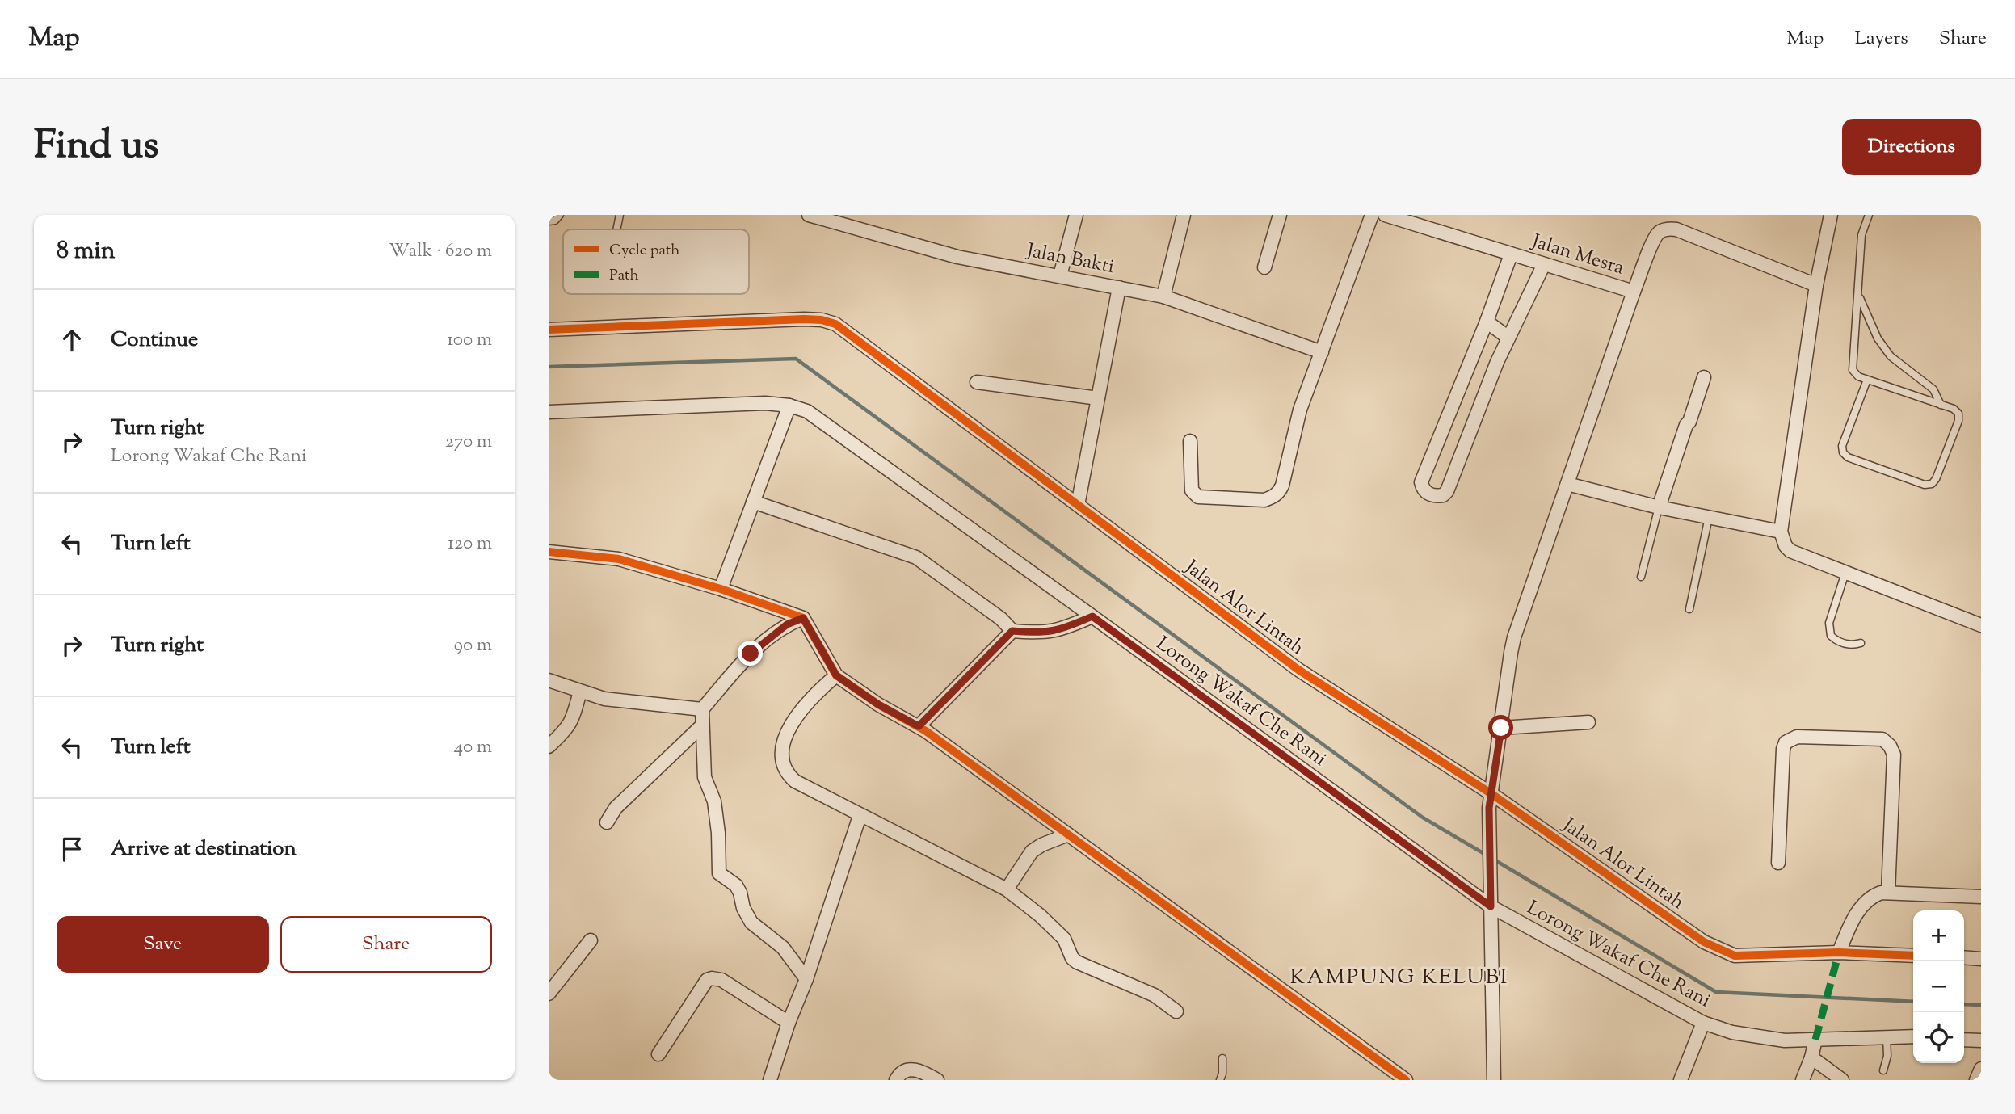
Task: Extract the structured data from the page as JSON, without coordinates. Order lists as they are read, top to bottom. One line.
{"streets":{"street":["Jalan Mesra","Jalan Bakti","Jalan Alor Lintah","Lorong Wakaf Che Rani"]},"districts":["KAMPUNG KELUBI"],"legend":["Cycle path","Path"],"page":{"header":"Map","nav":["Map","Layers","Share"],"title":"Find us","buttons":["Directions",["Save","Share"]],"heading":["8 min","Walk · 620 m"],"list":[["Continue","100 m"],["Turn right","Lorong Wakaf Che Rani","270 m"],["Turn left","120 m"],["Turn right","90 m"],["Turn left","40 m"],"Arrive at destination"],"map_buttons":["+","−"]}}
